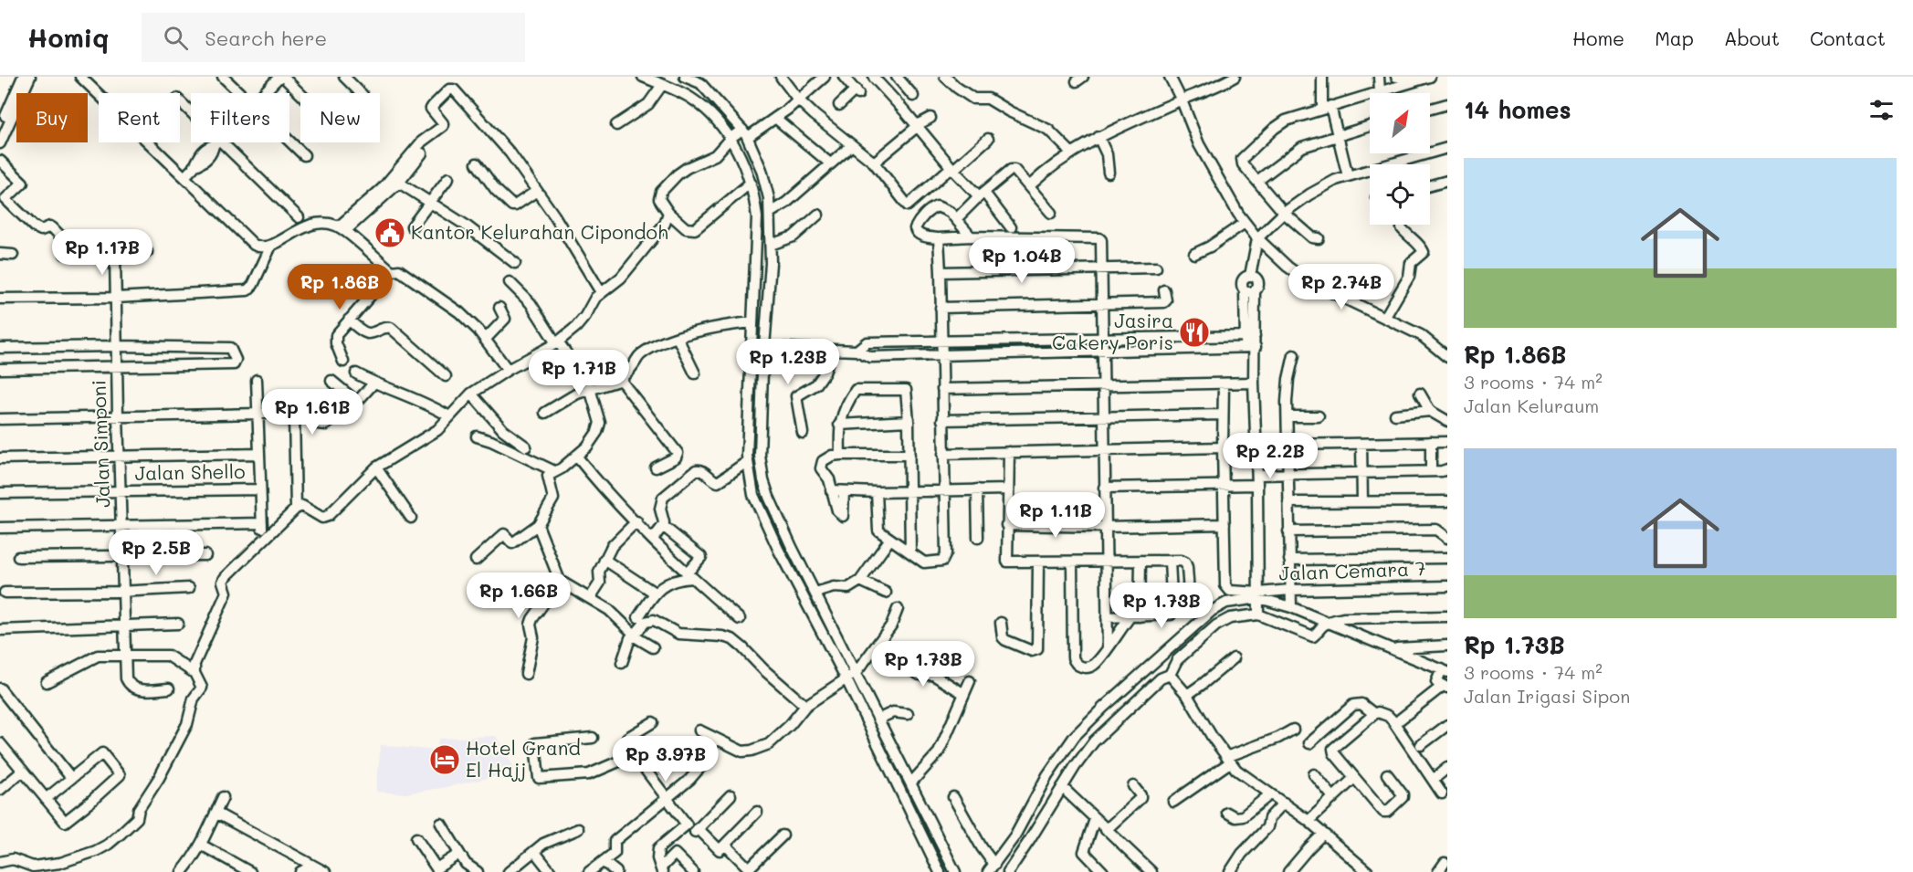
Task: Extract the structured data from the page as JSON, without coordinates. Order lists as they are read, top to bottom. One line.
{"streets":{"street":["Jalan Simponi","Jalan Shello","Jalan Cemara 7"]},"crossings":[["Jalan Simponi","Jalan Shello"]],"places":{"public building":["Kantor Kelurahan Cipondoh"],"restaurant":["Jasira Cakery Poris"],"hotel":["Hotel Grand El Hajj"]},"north":"top right","page":{"header":"Homiq","search":"Search here","nav":["Home","Map","About","Contact"],"heading":"14 homes","chip":["Buy","Rent","Filters","New"],"list":[{"name":"Rp 1.86B","note":"3 rooms · 74 m² · Jalan Keluraum"},{"name":"Rp 1.73B","note":"3 rooms · 74 m² · Jalan Irigasi Sipon"}],"price":["Rp 1.17B","Rp 1.04B","Rp 1.86B","Rp 2.74B","Rp 1.23B","Rp 1.71B","Rp 1.61B","Rp 2.2B","Rp 1.11B","Rp 2.5B","Rp 1.66B","Rp 1.73B","Rp 1.73B","Rp 3.97B"]}}
